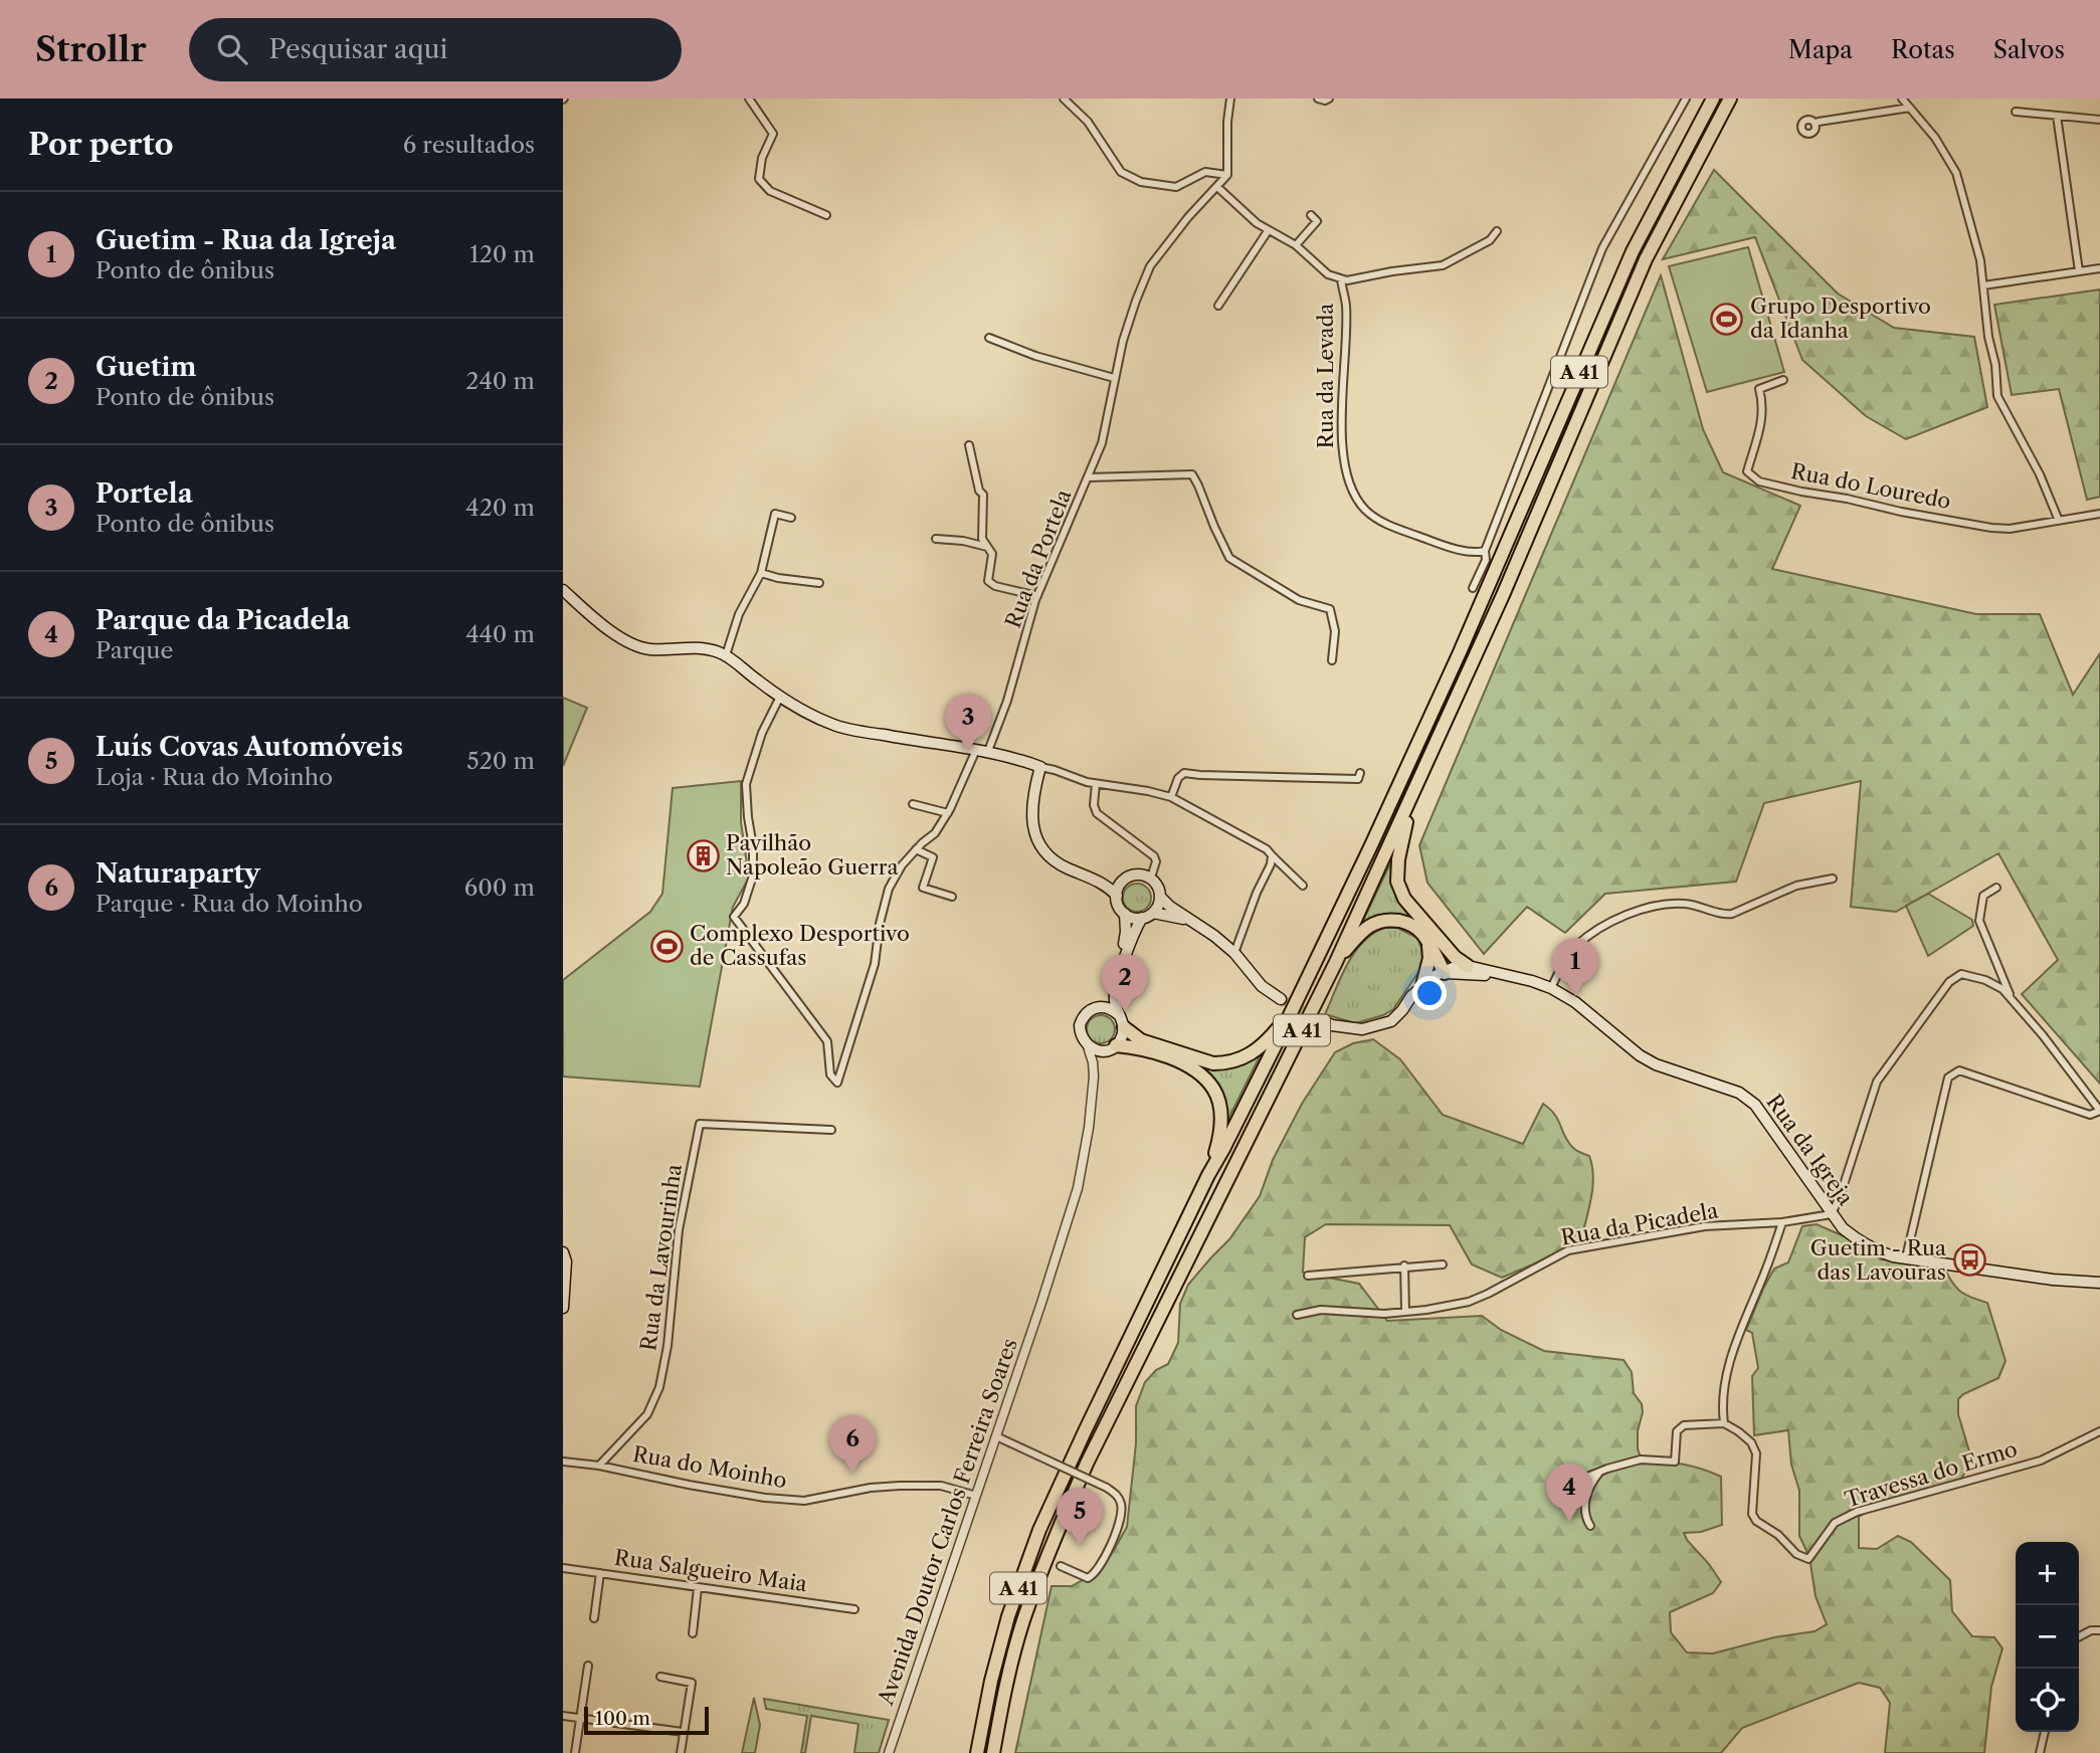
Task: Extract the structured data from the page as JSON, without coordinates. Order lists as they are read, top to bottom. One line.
{"streets":{"highway":["A 41"],"main road":["Rua da Igreja"],"street":["Rua da Levada","Rua do Louredo","Rua da Portela","Rua da Picadela","Rua da Lavourinha","Rua do Moinho","Travessa do Ermo","Avenida Doutor Carlos Ferreira Soares","Rua Salgueiro Maia"]},"crossings":[["Rua da Igreja","Rua da Picadela"],["Rua da Lavourinha","Rua do Moinho"],["Rua do Moinho","Avenida Doutor Carlos Ferreira Soares"]],"places":{"sports":["Grupo Desportivo da Idanha","Complexo Desportivo de Cassufas"],"building":["Pavilhão Napoleão Guerra"],"bus stop":["Guetim - Rua das Lavouras"]},"scale_bar":"100 m","page":{"header":"Strollr","search":"Pesquisar aqui","nav":["Mapa","Rotas","Salvos"],"heading":["Por perto","6 resultados"],"list":[{"mark":"1","name":"Guetim - Rua da Igreja","note":"Ponto de ônibus","value":"120 m"},{"mark":"2","name":"Guetim","note":"Ponto de ônibus","value":"240 m"},{"mark":"3","name":"Portela","note":"Ponto de ônibus","value":"420 m"},{"mark":"4","name":"Parque da Picadela","note":"Parque","value":"440 m"},{"mark":"5","name":"Luís Covas Automóveis","note":"Loja · Rua do Moinho","value":"520 m"},{"mark":"6","name":"Naturaparty","note":"Parque · Rua do Moinho","value":"600 m"}],"pins":["3","1","2","6","4","5"],"map_buttons":["+","−"],"scale":"100 m"}}
